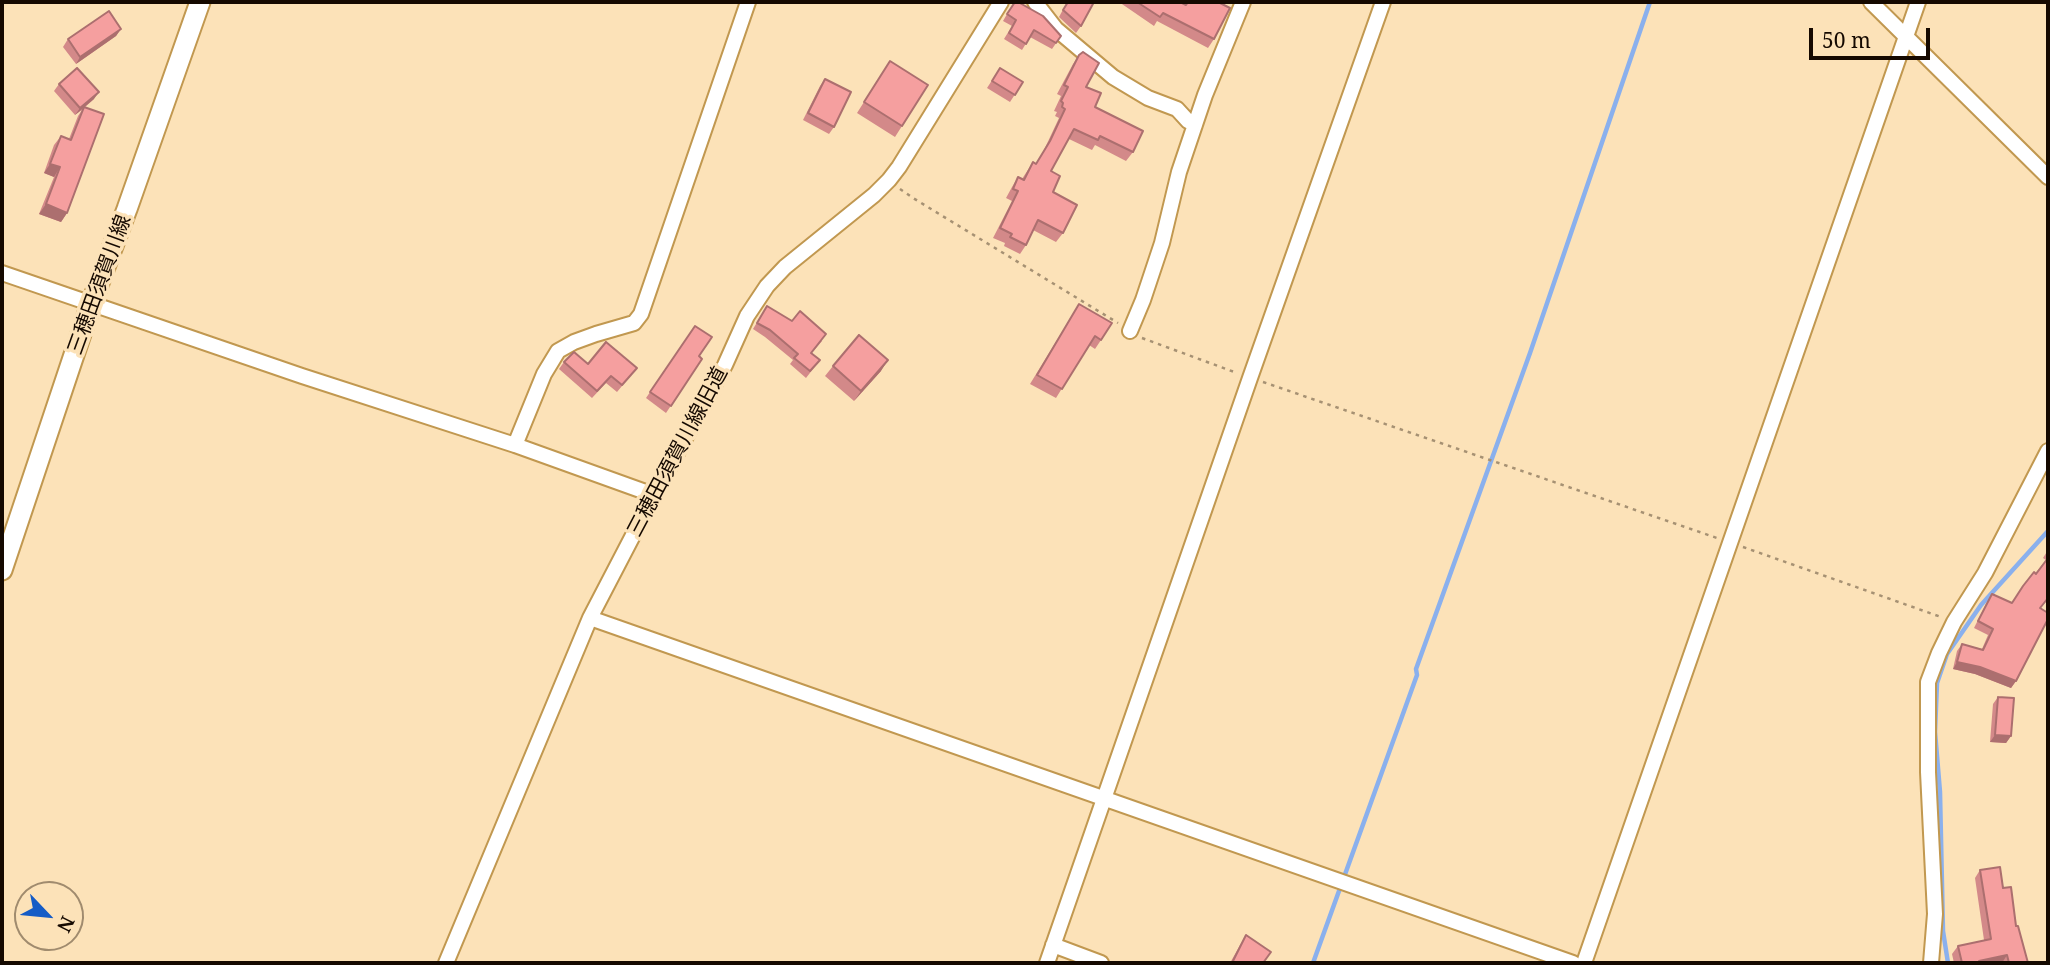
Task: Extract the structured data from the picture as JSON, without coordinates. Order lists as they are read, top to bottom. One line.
{"streets":{"main road":["三穂田須賀川線"],"street":["三穂田須賀川線旧道"]},"scale_bar":"50 m","north":"bottom right"}
